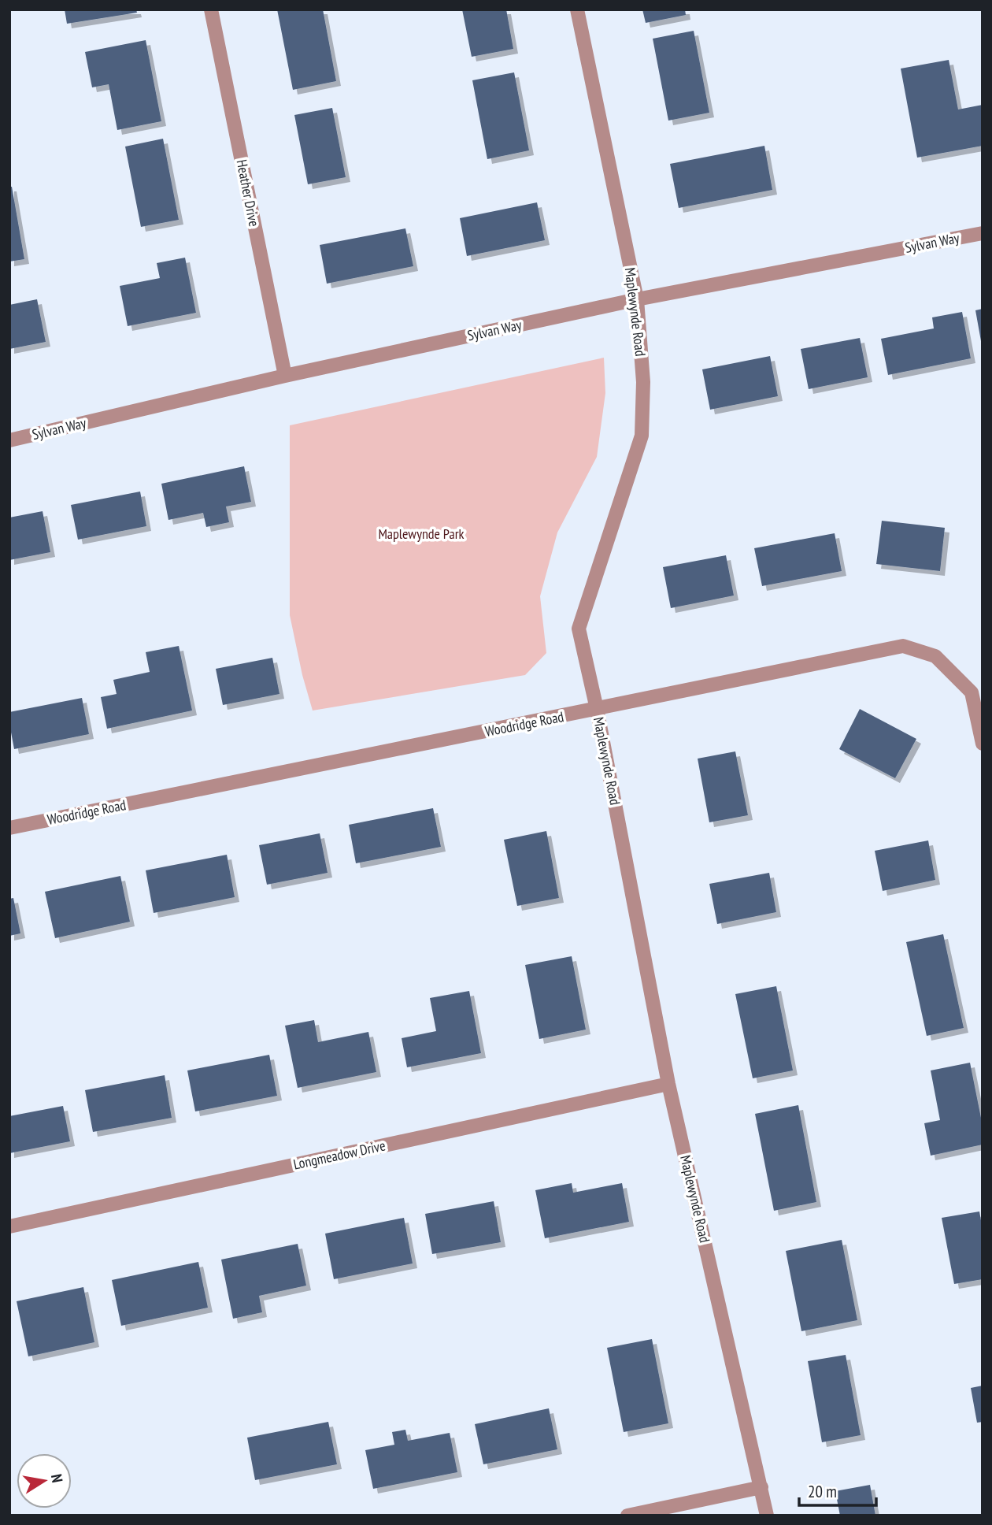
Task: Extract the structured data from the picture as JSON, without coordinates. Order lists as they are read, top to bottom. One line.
{"streets":{"street":["Heather Drive","Sylvan Way","Maplewynde Road","Woodridge Road","Longmeadow Drive"]},"crossings":[["Heather Drive","Sylvan Way"],["Sylvan Way","Maplewynde Road"],["Maplewynde Road","Woodridge Road"],["Maplewynde Road","Longmeadow Drive"]],"parks":["Maplewynde Park"],"scale_bar":"20 m","north":"right"}
